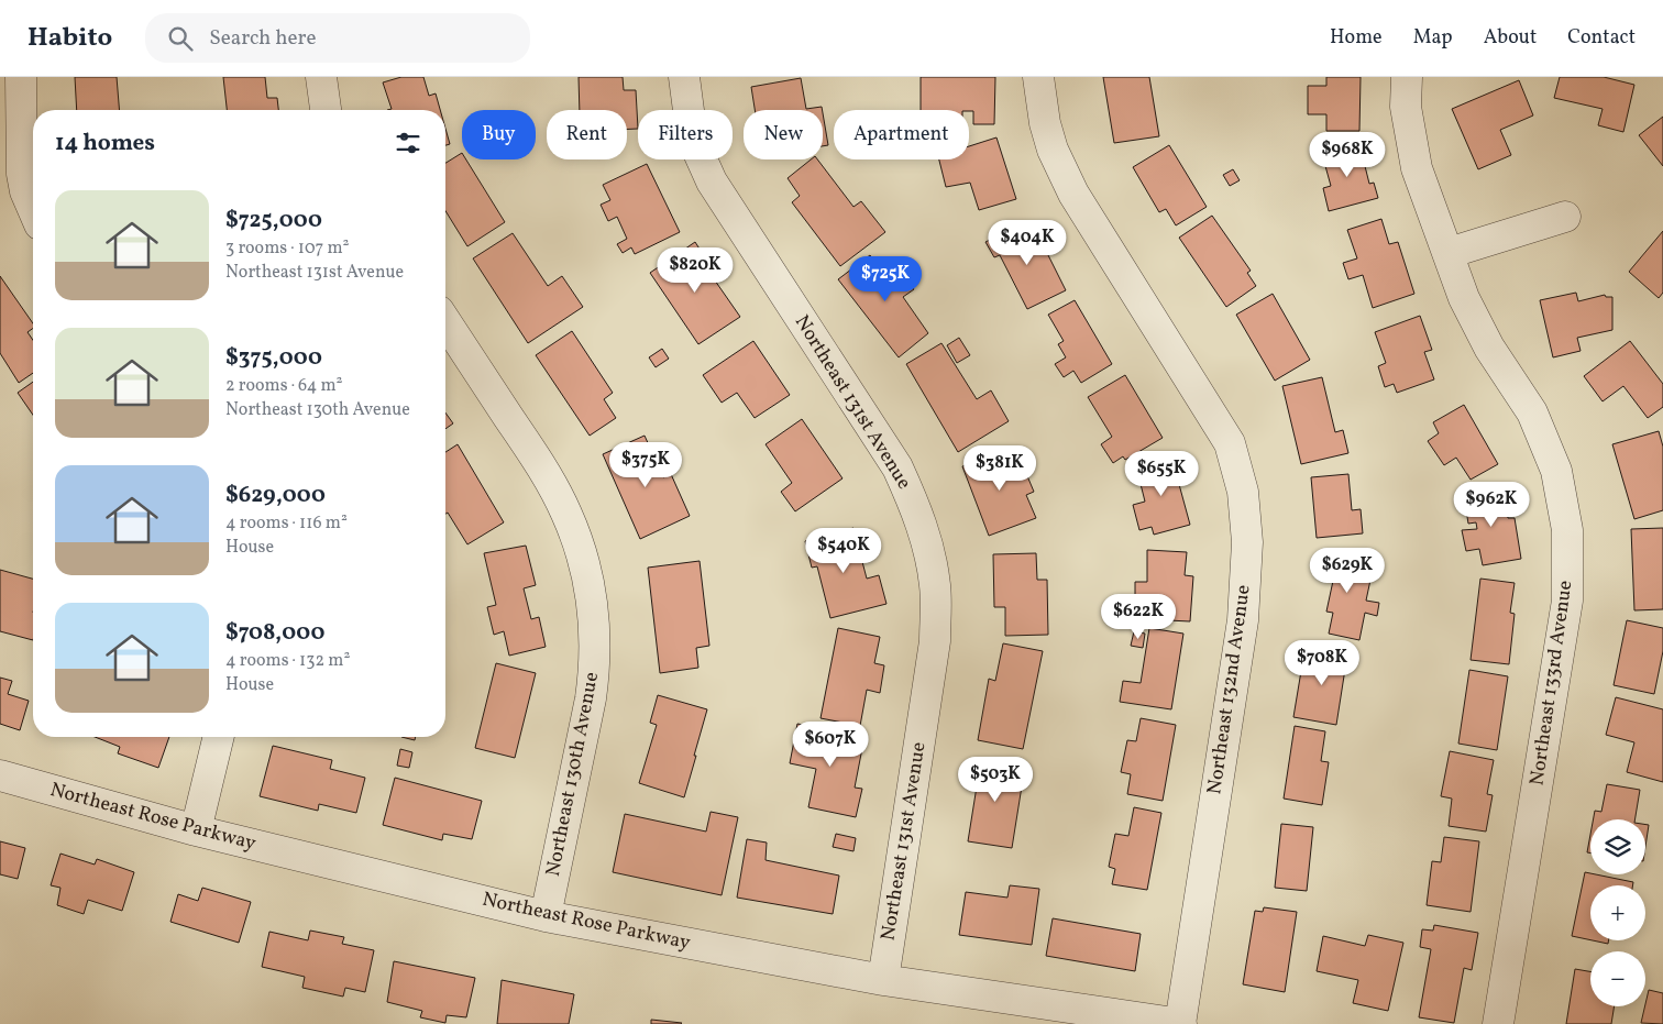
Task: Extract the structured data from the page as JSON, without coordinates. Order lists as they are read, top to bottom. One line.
{"streets":{"street":["Northeast 131st Avenue","Northeast 133rd Avenue","Northeast 132nd Avenue","Northeast 130th Avenue","Northeast Rose Parkway"]},"crossings":[["Northeast 131st Avenue","Northeast Rose Parkway"],["Northeast 132nd Avenue","Northeast Rose Parkway"],["Northeast 130th Avenue","Northeast Rose Parkway"]],"page":{"header":"Habito","search":"Search here","nav":["Home","Map","About","Contact"],"chip":["Buy","Rent","Filters","New","Apartment"],"heading":"14 homes","price":["$968K","$404K","$820K","$725K","$375K","$381K","$655K","$962K","$540K","$629K","$622K","$708K","$607K","$503K"],"list":[{"name":"$725,000","note":"3 rooms · 107 m² · Northeast 131st Avenue"},{"name":"$375,000","note":"2 rooms · 64 m² · Northeast 130th Avenue"},{"name":"$629,000","note":"4 rooms · 116 m² · House"},{"name":"$708,000","note":"4 rooms · 132 m² · House"}],"map_buttons":["+","−"]}}
